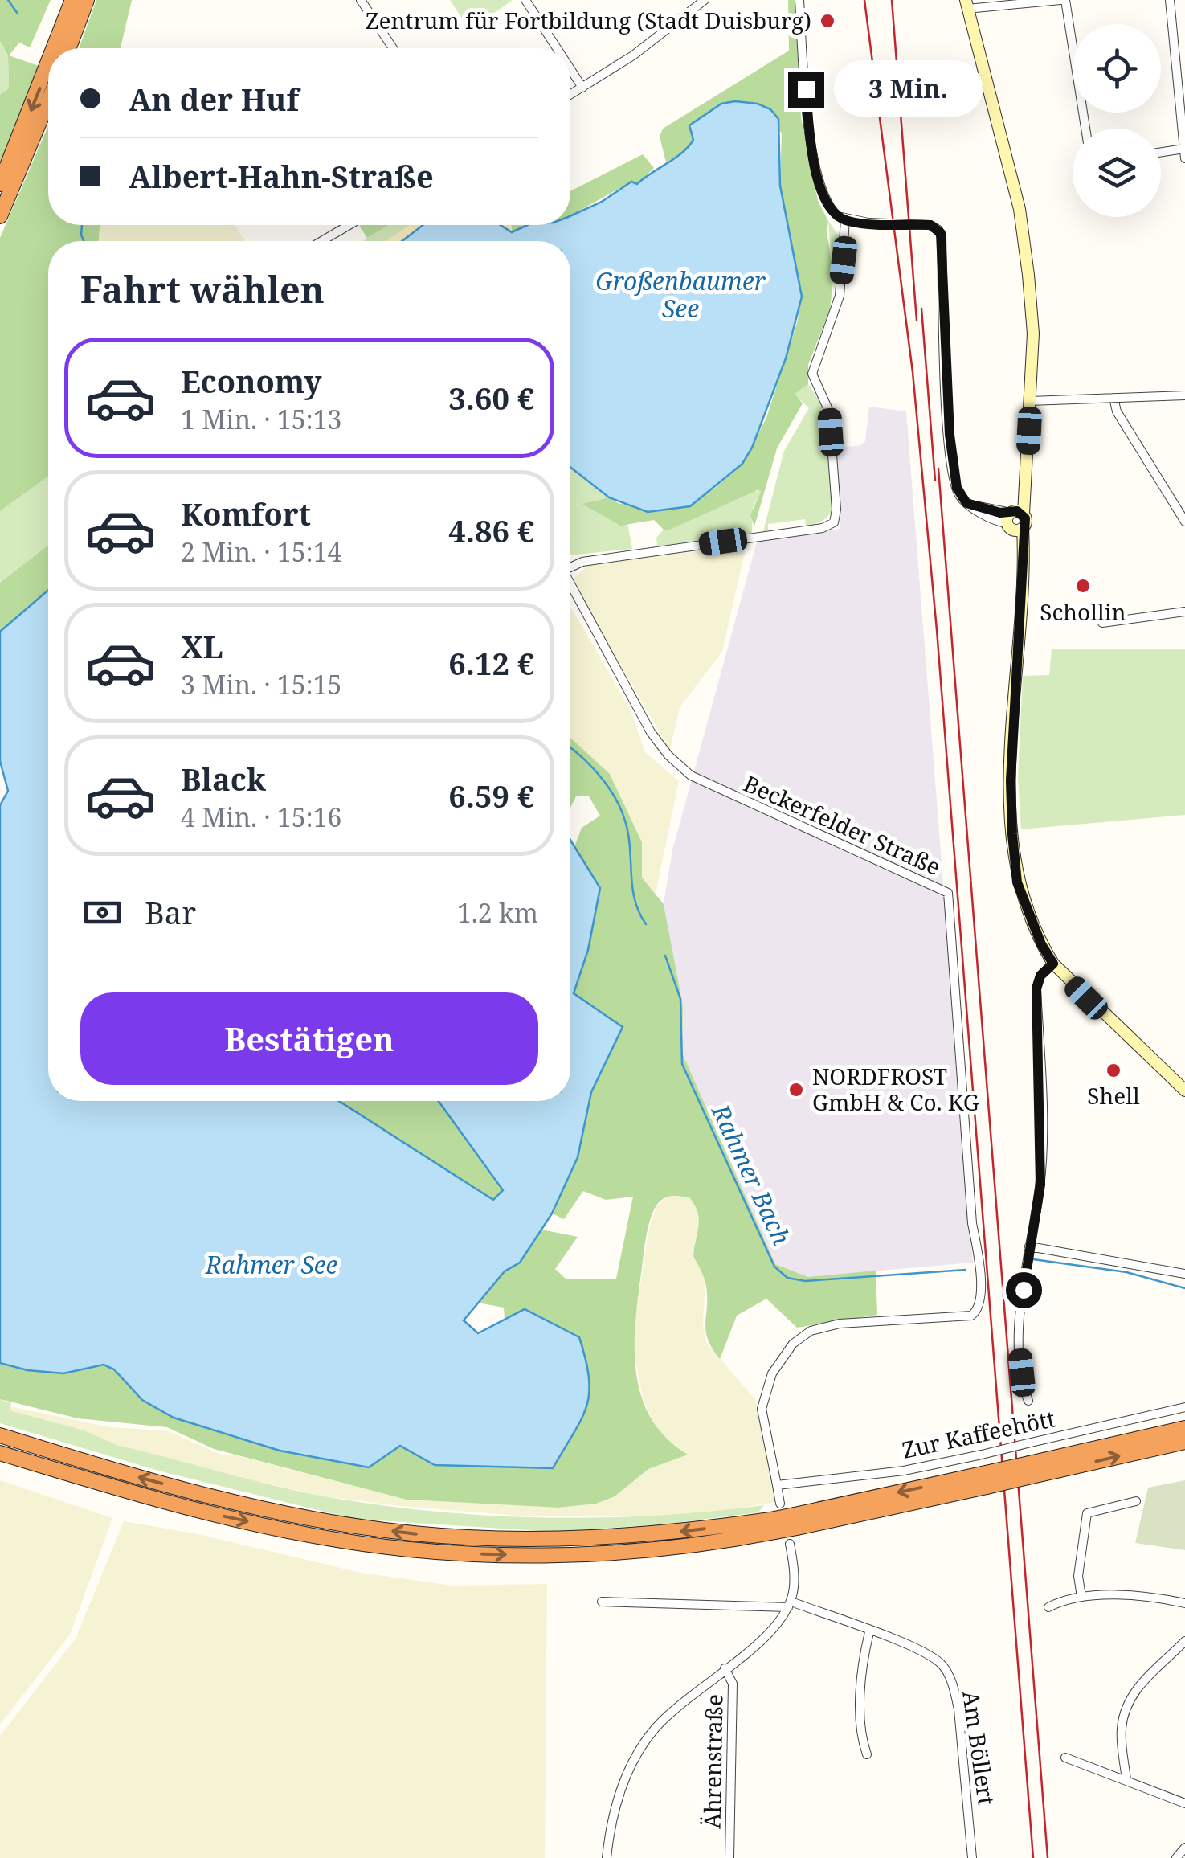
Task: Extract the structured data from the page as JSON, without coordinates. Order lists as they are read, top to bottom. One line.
{"streets":{"street":["Beckerfelder Straße","Zur Kaffeehött","Am Böllert","Ährenstraße"]},"crossings":[["Beckerfelder Straße","Zur Kaffeehött"]],"water":["Großenbaumer See","Rahmer Bach","Rahmer See"],"places":["Zentrum für Fortbildung (Stadt Duisburg)","Schollin","Shell","NORDFROST GmbH & Co. KG"],"page":{"banner":["An der Huf","Albert-Hahn-Straße"],"bubble":"3 Min.","heading":"Fahrt wählen","list":[{"name":"Economy","note":"1 Min. · 15:13","value":"3.60 €"},{"name":"Komfort","note":"2 Min. · 15:14","value":"4.86 €"},{"name":"XL","note":"3 Min. · 15:15","value":"6.12 €"},{"name":"Black","note":"4 Min. · 15:16","value":"6.59 €"}],"pay":["Bar","1.2 km"],"buttons":"Bestätigen"}}
